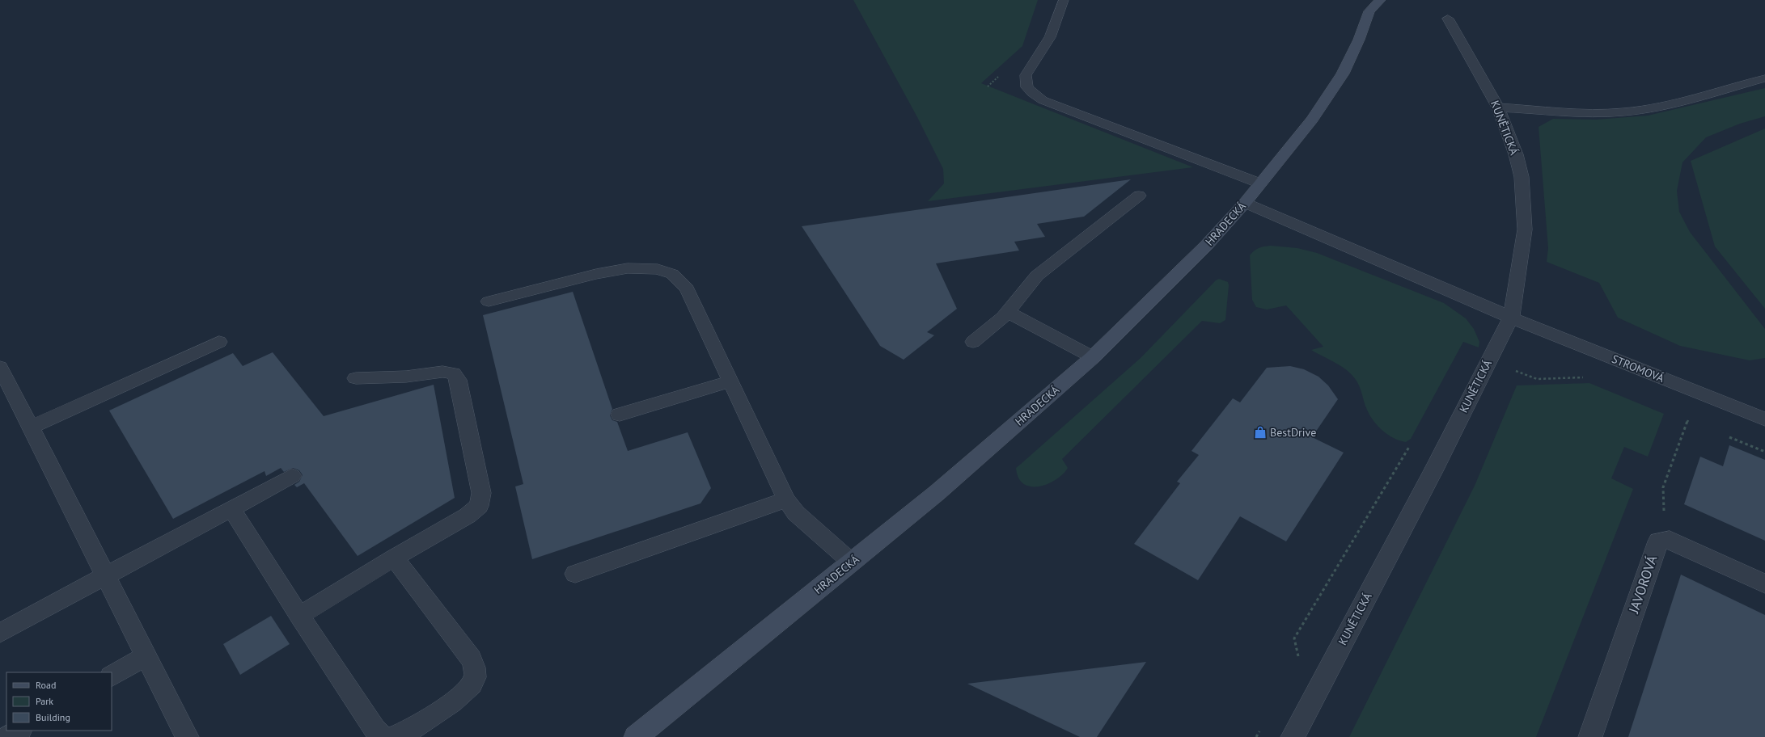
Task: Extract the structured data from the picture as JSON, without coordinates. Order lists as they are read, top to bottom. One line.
{"streets":{"main road":["HRADECKÁ"],"street":["KUNĚTICKÁ","STROMOVÁ","JAVOROVÁ"]},"crossings":[["KUNĚTICKÁ","STROMOVÁ"],["HRADECKÁ","STROMOVÁ"]],"places":{"shop":["BestDrive"]},"legend":["Road","Park","Building"]}
